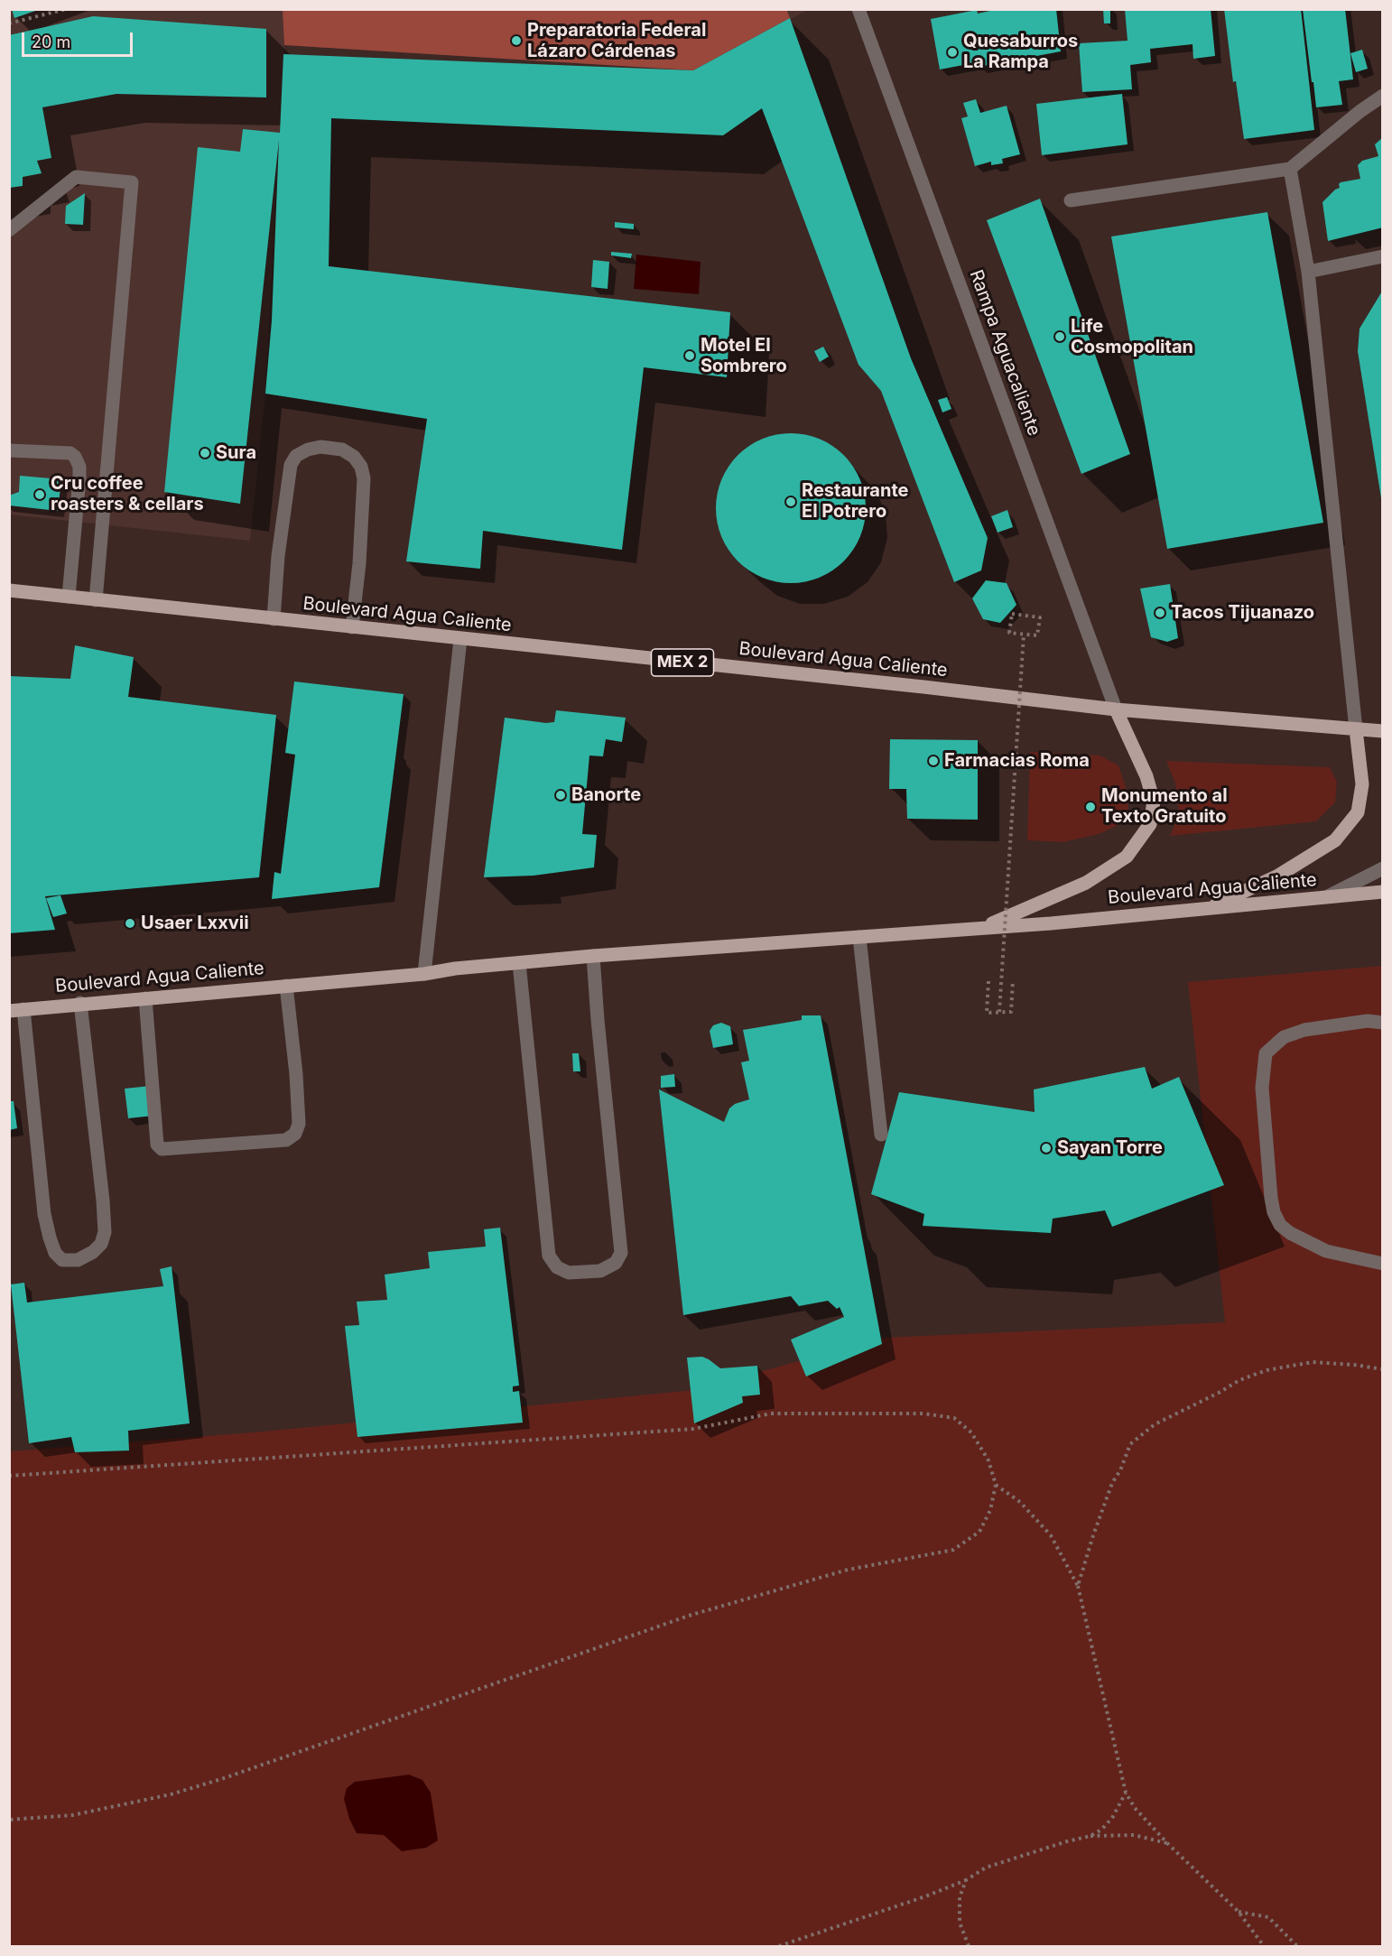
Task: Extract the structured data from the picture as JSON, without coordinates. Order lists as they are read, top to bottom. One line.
{"streets":{"main road":["Boulevard Agua Caliente","MEX 2"],"street":["Rampa Aguacaliente"]},"crossings":[["Rampa Aguacaliente","Boulevard Agua Caliente"]],"places":["Preparatoria Federal Lázaro Cárdenas","Quesaburros La Rampa","Life Cosmopolitan","Motel El Sombrero","Sura","Cru coffee roasters & cellars","Restaurante El Potrero","Tacos Tijuanazo","Farmacias Roma","Banorte","Monumento al Texto Gratuito","Usaer Lxxvii","Sayan Torre"],"scale_bar":"20 m"}
